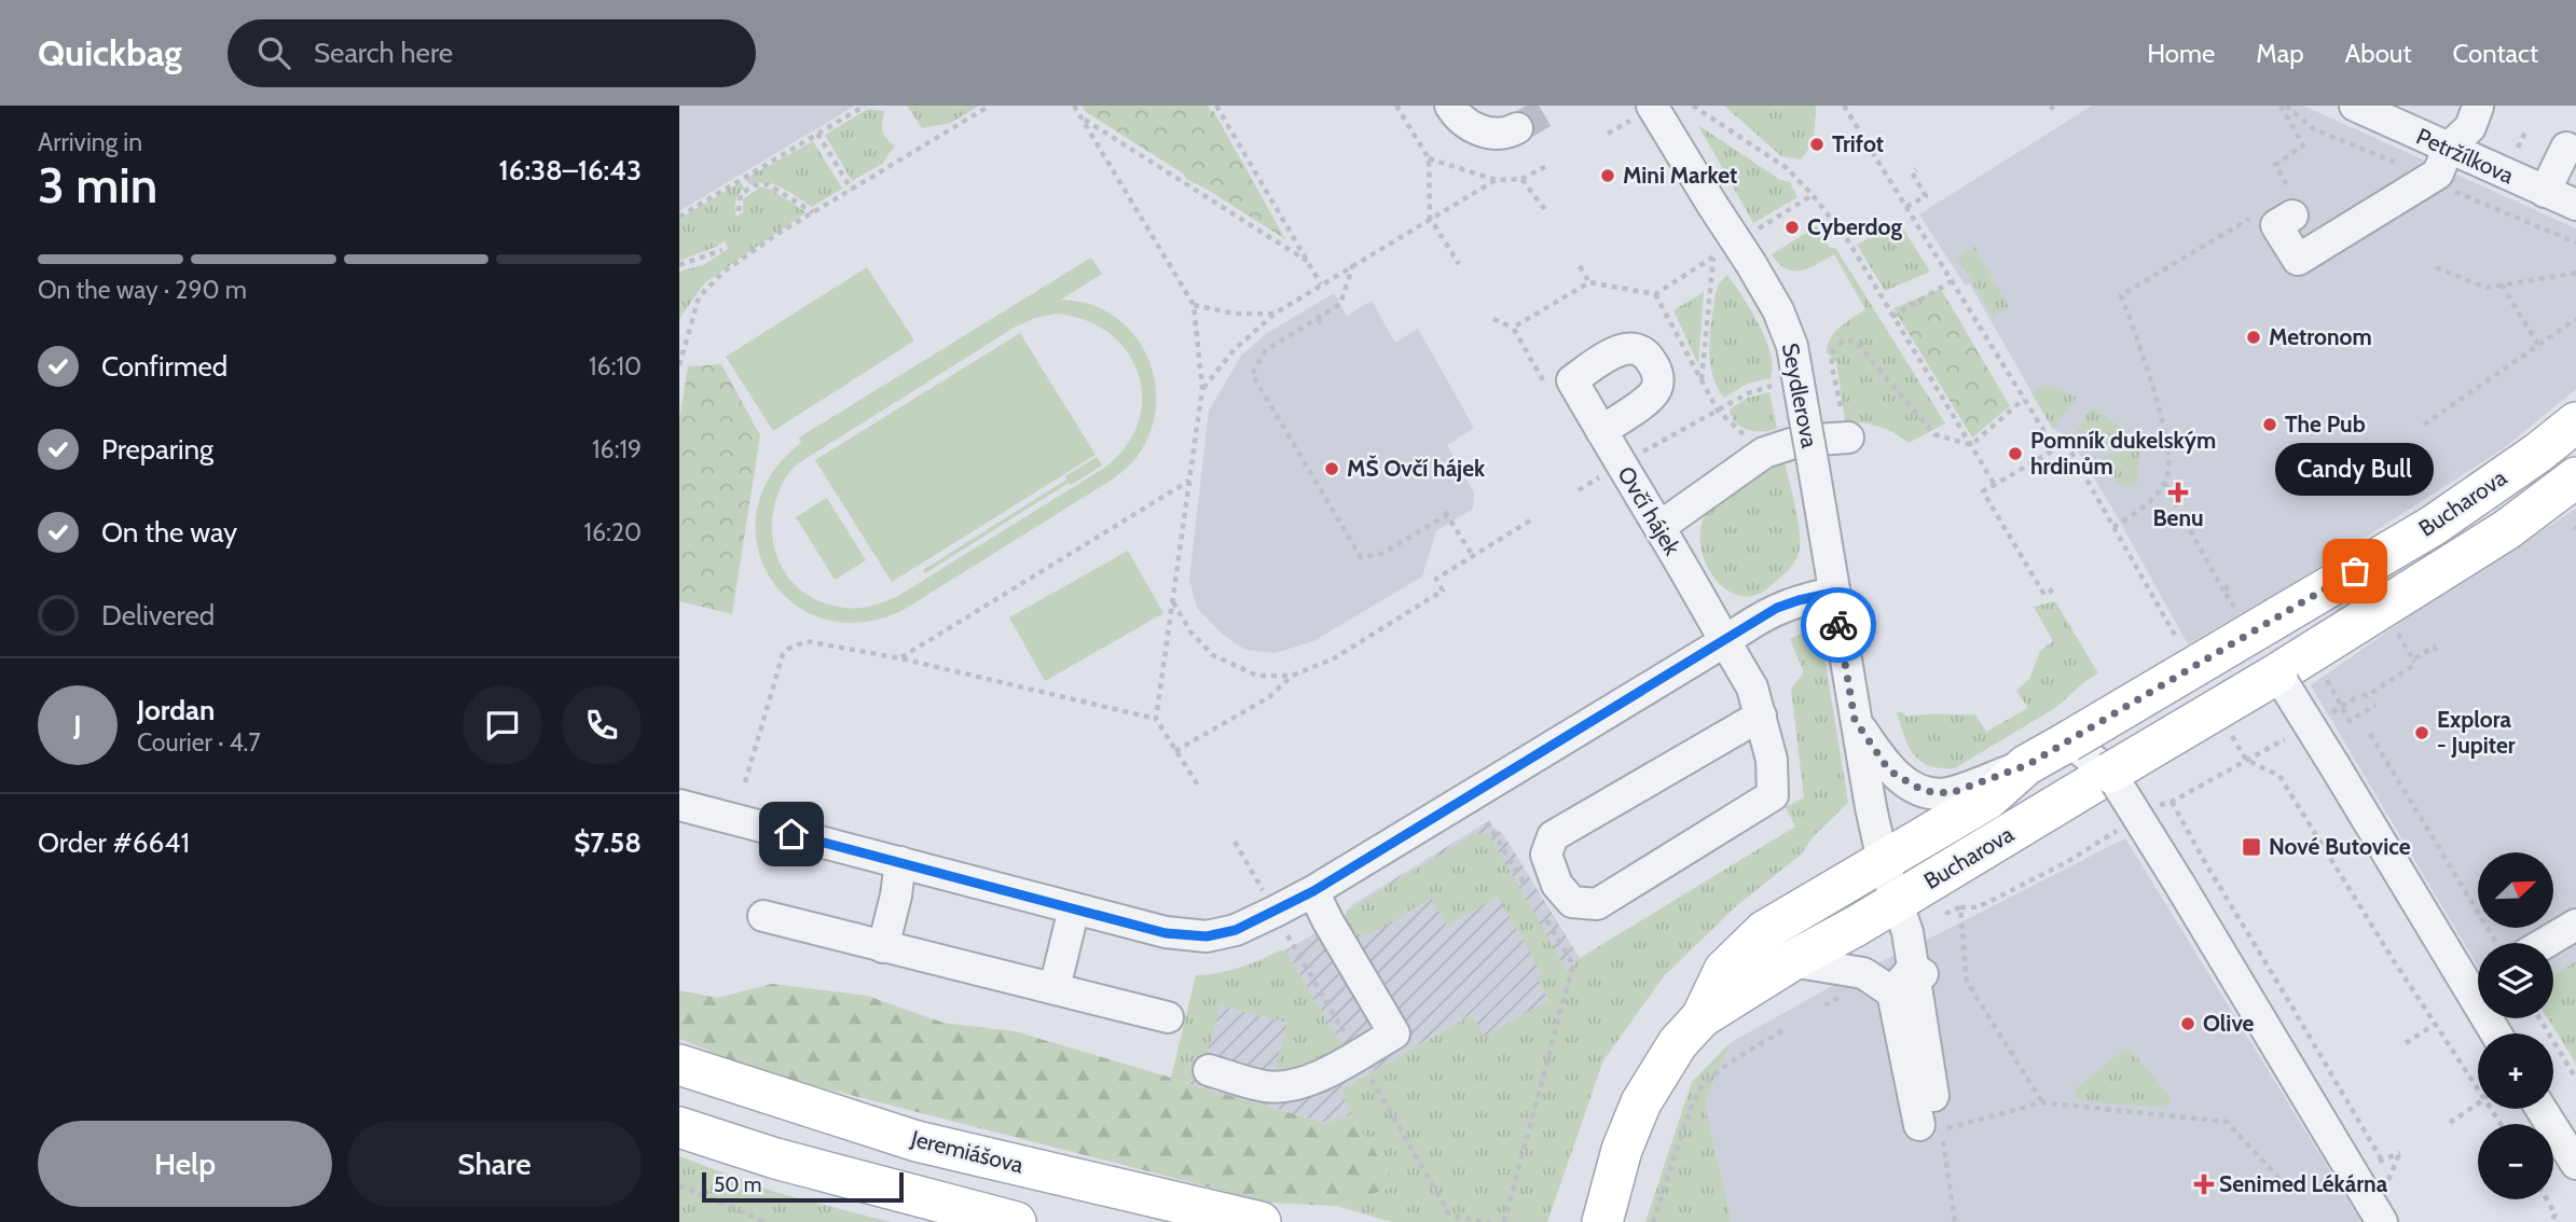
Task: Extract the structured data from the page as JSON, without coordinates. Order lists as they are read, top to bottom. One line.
{"streets":{"main road":["Bucharova","Jeremiášova"],"street":["Petržílkova","Seydlerova","Ovčí hájek"]},"crossings":[["Seydlerova","Bucharova"]],"places":{"other":["Trifot","Mini Market","Cyberdog","Metronom","The Pub","Pomník dukelským hrdinům","MŠ Ovčí hájek","Candy Bull","Explora - Jupiter","Olive"],"health":["Benu","Senimed Lékárna"],"transit":["Nové Butovice"]},"scale_bar":"50 m","north":"top right","page":{"header":"Quickbag","search":"Search here","nav":["Home","Map","About","Contact"],"heading":["3 min","Arriving in","16:38–16:43"],"panel":["Jordan","Courier · 4.7","Order #6641","$7.58"],"bar":"On the way · 290 m","list":[["Confirmed","16:10"],["Preparing","16:19"],["On the way","16:20"],"Delivered"],"bubble":"Candy Bull","round":"J","map_buttons":["+","−"],"buttons":["Help","Share"],"scale":"50 m"}}
